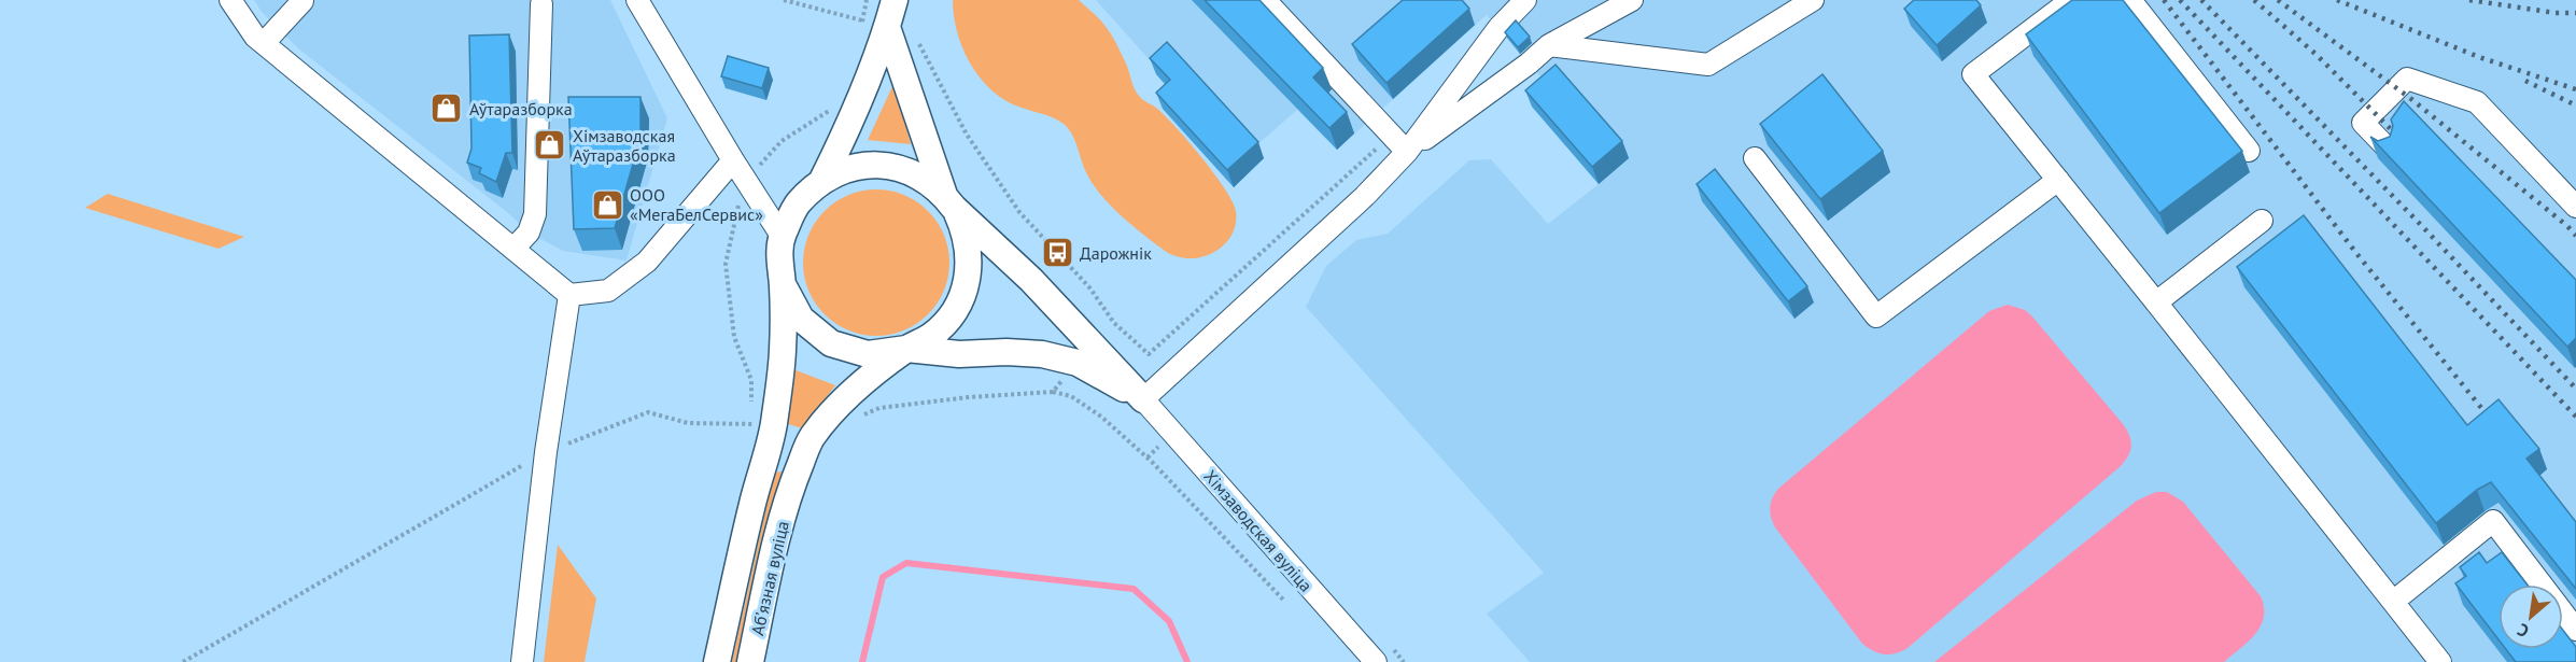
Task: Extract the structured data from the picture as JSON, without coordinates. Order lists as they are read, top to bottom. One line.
{"streets":{"main road":["Абʼязная вуліца"],"street":["Хімзаводская вуліца"]},"places":{"shop":["Аўтаразборка","Хімзаводская Аўтаразборка","ООО «МегаБелСервис»"],"bus stop":["Дарожнік"]},"north":"bottom left"}
